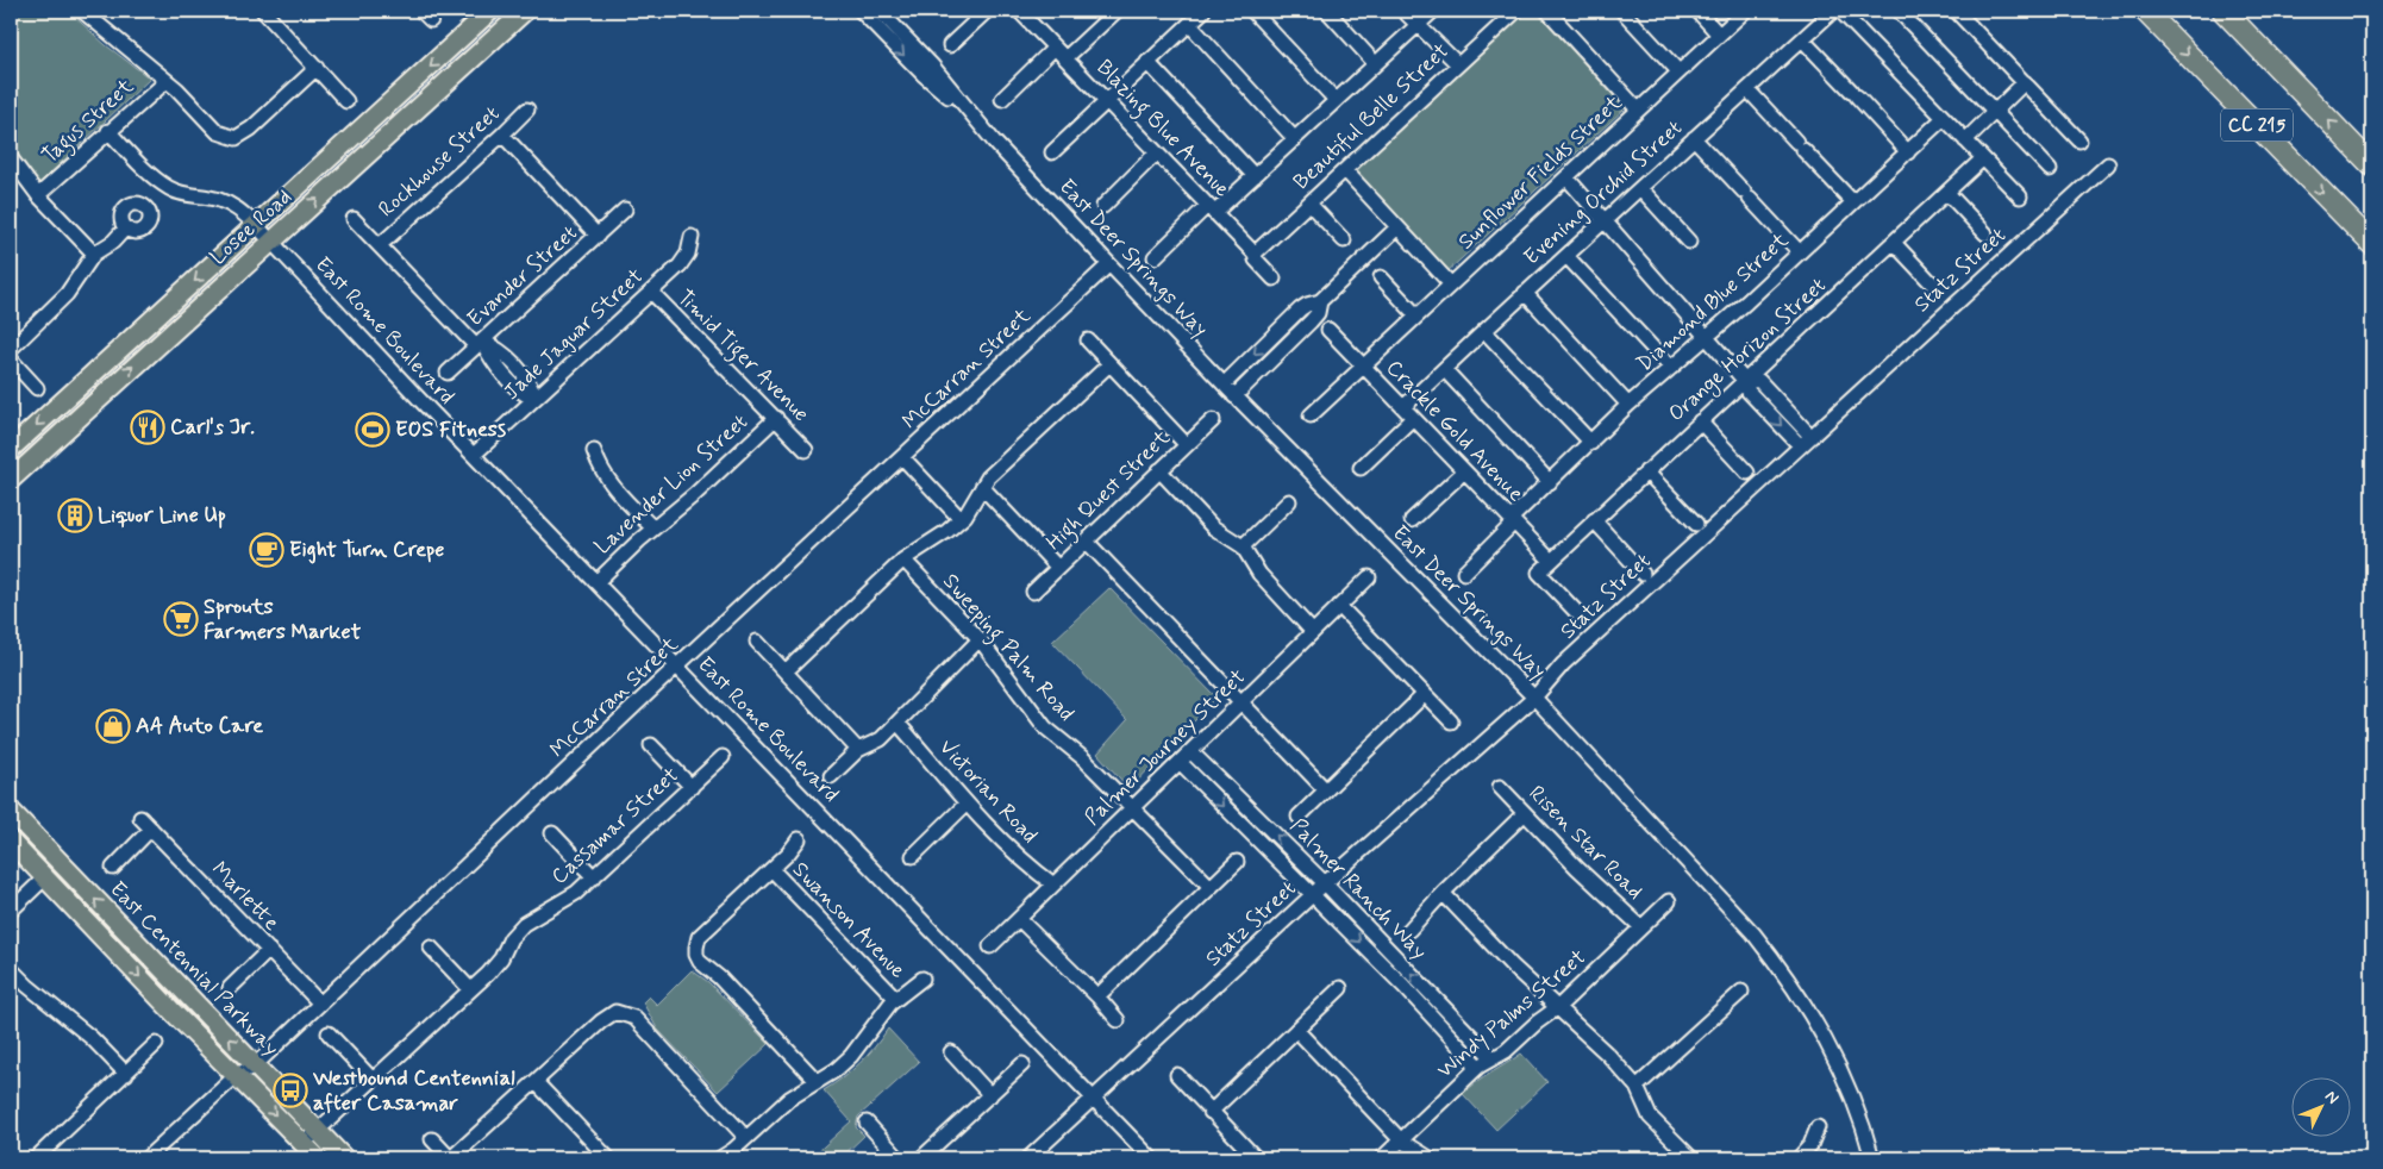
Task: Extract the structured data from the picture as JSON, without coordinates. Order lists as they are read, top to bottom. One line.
{"streets":{"highway":["CC 215"],"main road":["Losee Road","East Centennial Parkway"],"street":["Beautiful Belle Street","Tagus Street","Blazing Blue Avenue","Rockhouse Street","Sunflower Fields Street","Evening Orchid Street","East Deer Springs Way","Statz Street","Evander Street","Diamond Blue Street","East Rome Boulevard","Jade Jaguar Street","Orange Horizon Street","Timid Tiger Avenue","McCarran Street","Crackle Gold Avenue","Lavender Lion Street","High Quest Street","Sweeping Palm Road","Palmer Journey Street","Victorian Road","Cassamar Street","Risen Star Road","Palmer Ranch Way","Marlette","Swanson Avenue","Windy Palms Street"]},"crossings":[["Beautiful Belle Street","Blazing Blue Avenue"],["Tagus Street","East Rome Boulevard"],["Sunflower Fields Street","Crackle Gold Avenue"],["Evening Orchid Street","Crackle Gold Avenue"],["Losee Road","East Rome Boulevard"],["East Deer Springs Way","Statz Street"],["East Deer Springs Way","McCarran Street"],["Statz Street","East Rome Boulevard"],["Statz Street","Palmer Ranch Way"],["Diamond Blue Street","Crackle Gold Avenue"],["East Rome Boulevard","Jade Jaguar Street"],["East Rome Boulevard","McCarran Street"],["East Rome Boulevard","Lavender Lion Street"],["Jade Jaguar Street","Timid Tiger Avenue"],["Orange Horizon Street","Crackle Gold Avenue"],["Timid Tiger Avenue","Lavender Lion Street"],["McCarran Street","Marlette"],["McCarran Street","East Centennial Parkway"],["Sweeping Palm Road","Palmer Journey Street"],["Palmer Journey Street","Victorian Road"],["Palmer Journey Street","Palmer Ranch Way"],["Cassamar Street","East Centennial Parkway"],["Risen Star Road","Windy Palms Street"],["Palmer Ranch Way","Windy Palms Street"]],"places":{"restaurant":["Carl's Jr."],"sports":["EOS Fitness"],"building":["Liquor Line Up"],"cafe":["Eight Turn Crepe"],"supermarket":["Sprouts Farmers Market"],"shop":["AA Auto Care"],"bus stop":["Westbound Centennial after Casamar"]},"north":"top right"}
